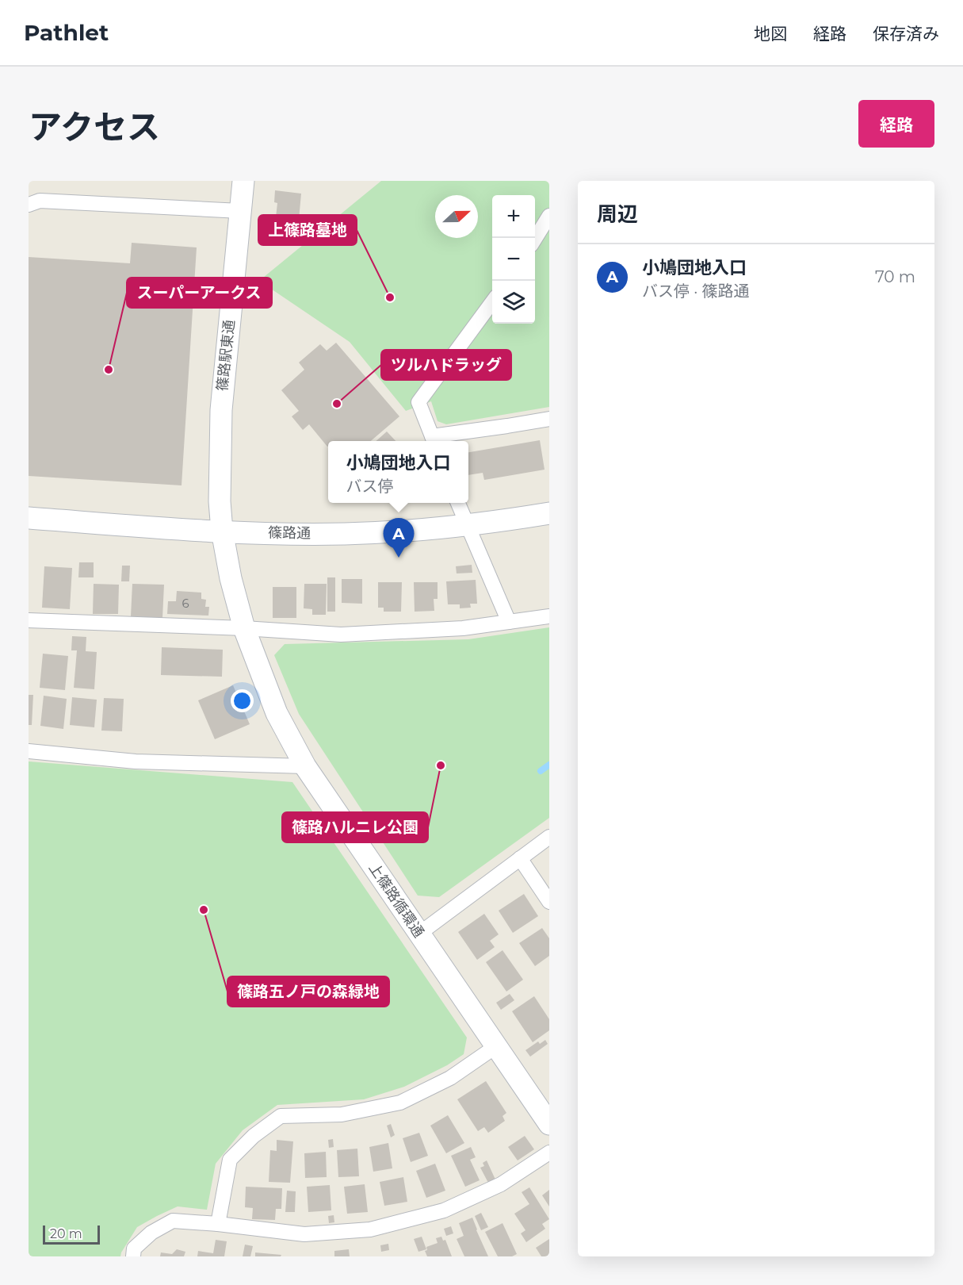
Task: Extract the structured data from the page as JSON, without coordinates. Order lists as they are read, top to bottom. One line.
{"streets":{"street":["篠路駅東通","篠路通","上篠路循環通"]},"crossings":[["篠路駅東通","篠路通"],["篠路駅東通","上篠路循環通"],["篠路通","上篠路循環通"]],"places":["上篠路墓地","スーパーアークス","ツルハドラッグ","篠路ハルニレ公園","篠路五ノ戸の森緑地"],"house_numbers":["6"],"scale_bar":"20 m","north":"right","page":{"header":"Pathlet","nav":["地図","経路","保存済み"],"title":"アクセス","buttons":"経路","heading":"周辺","map_buttons":["+","−"],"list":[{"mark":"A","name":"小鳩団地入口","note":"バス停 · 篠路通","value":"70 m"}],"popup":["小鳩団地入口","バス停"],"pins":"A","scale":"20 m"}}
